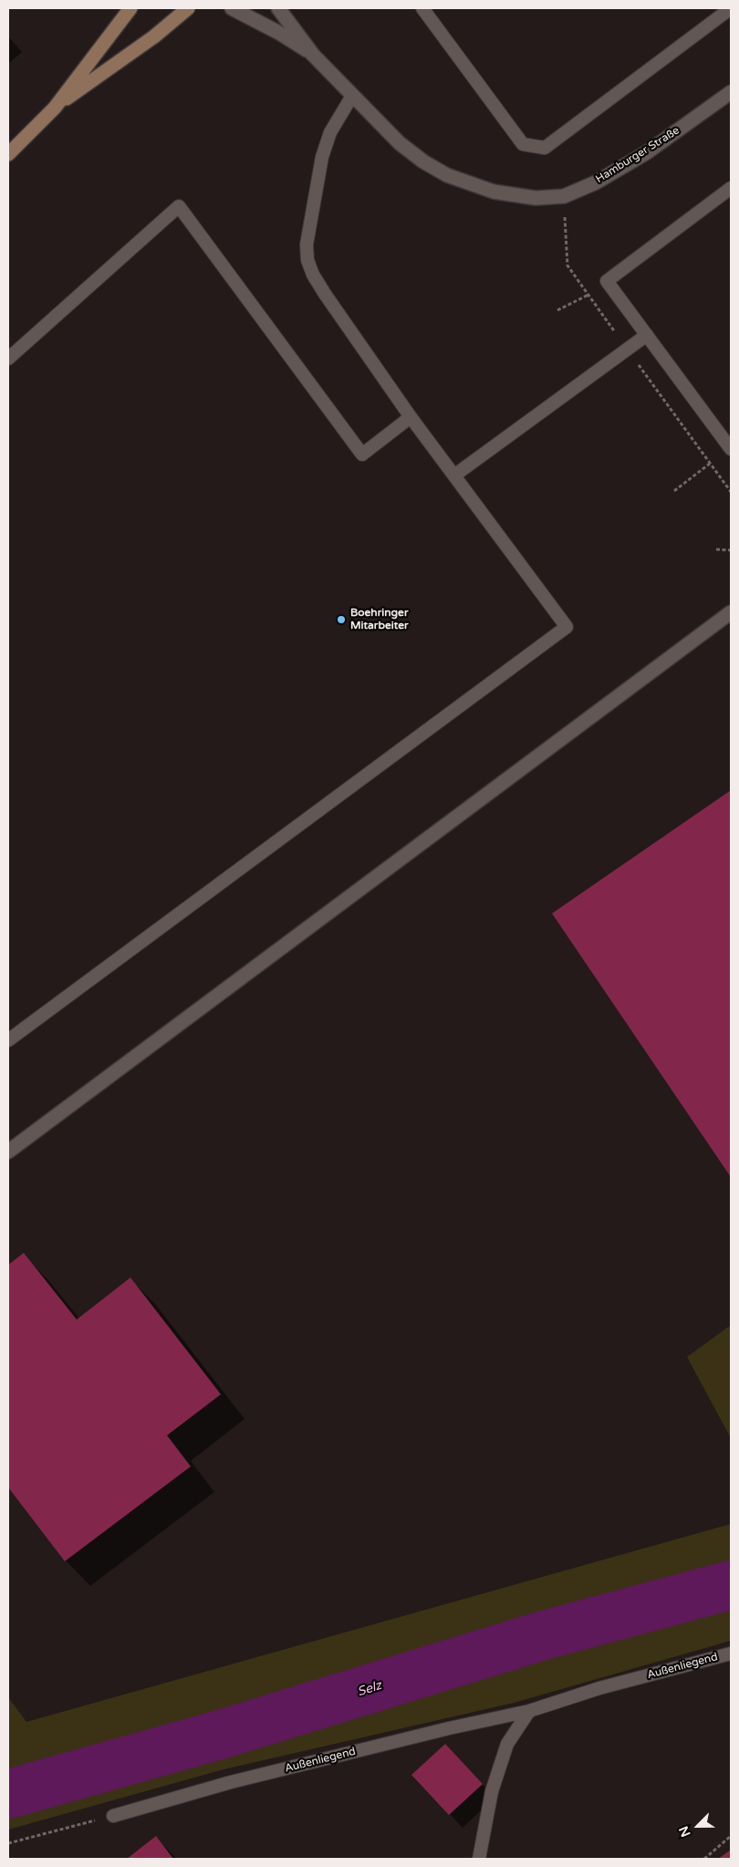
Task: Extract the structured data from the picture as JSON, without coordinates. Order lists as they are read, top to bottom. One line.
{"streets":{"street":["Hamburger Straße"],"lane":["Außenliegend"]},"water":["Selz"],"places":["Boehringer Mitarbeiter"],"north":"bottom left"}
